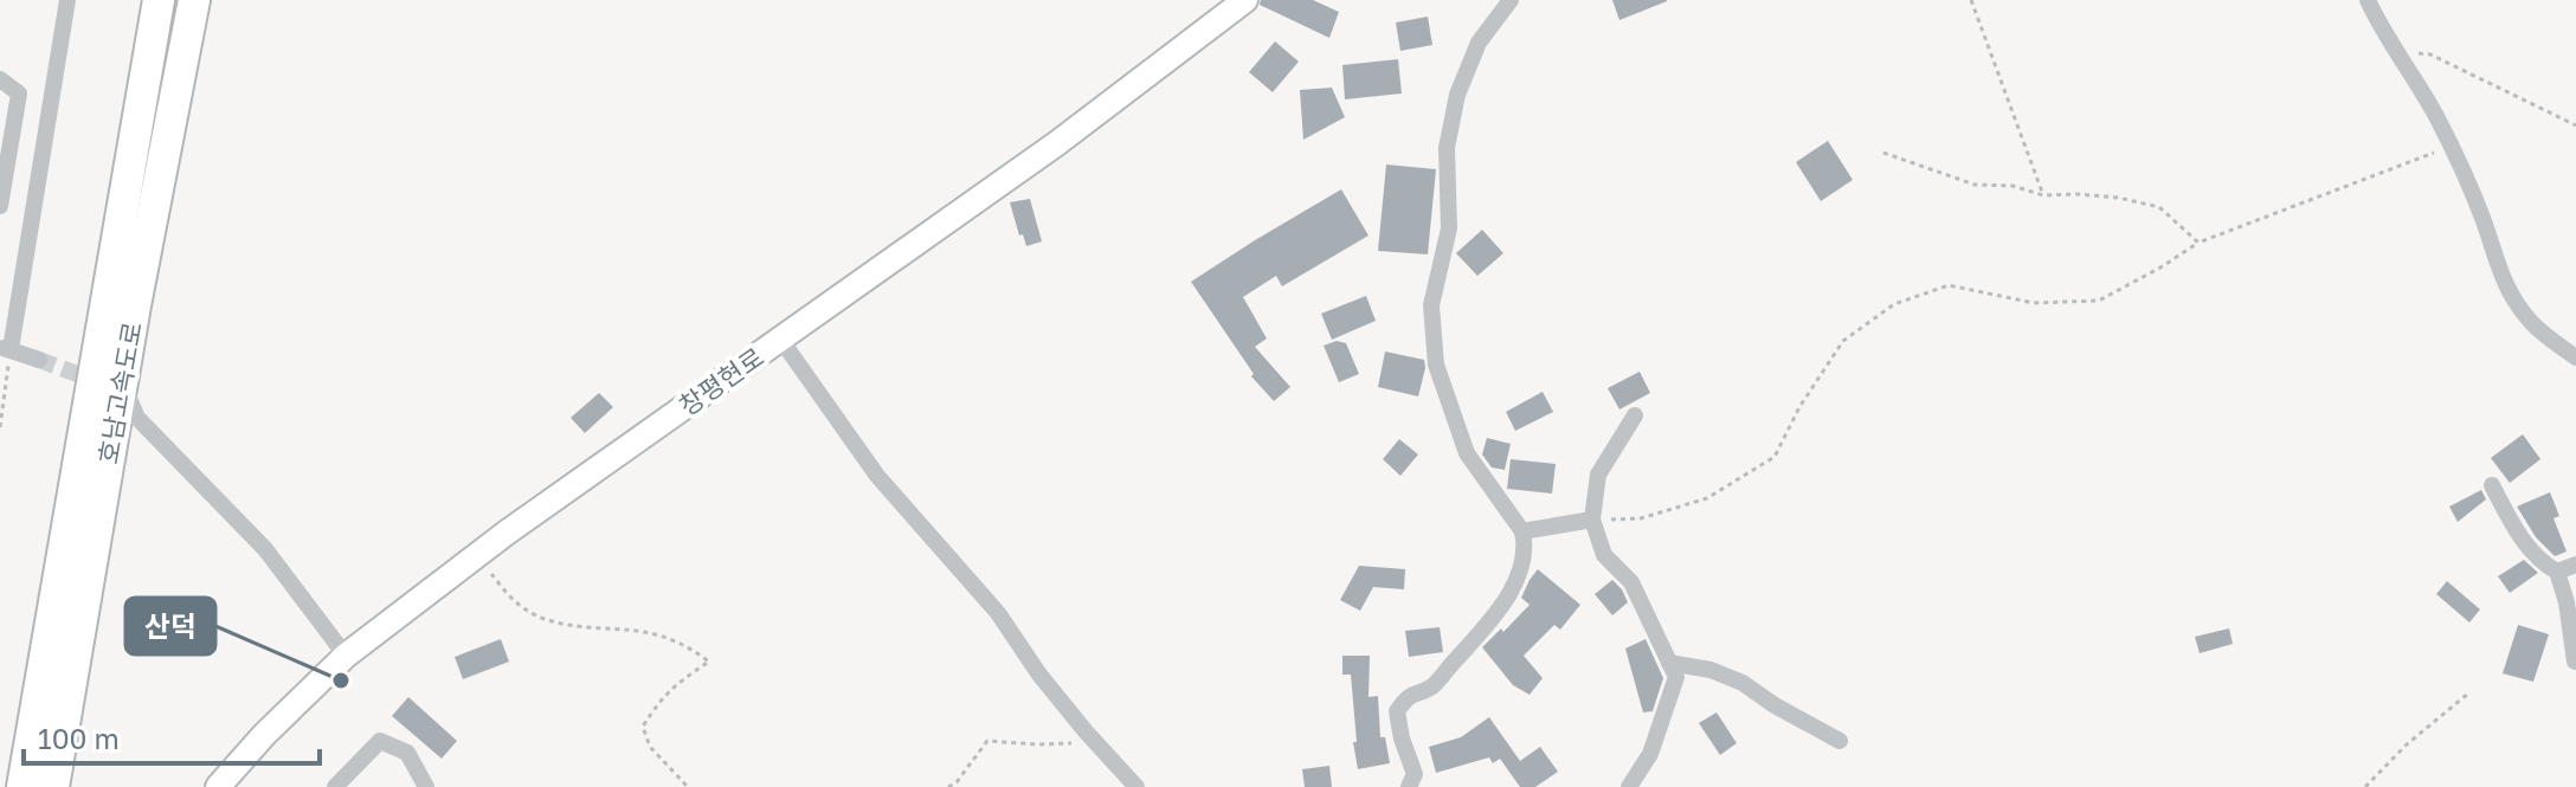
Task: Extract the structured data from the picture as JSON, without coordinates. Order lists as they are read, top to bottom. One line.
{"streets":{"highway":["호남고속도로"],"main road":["창평현로"]},"places":["산덕"],"scale_bar":"100 m"}
